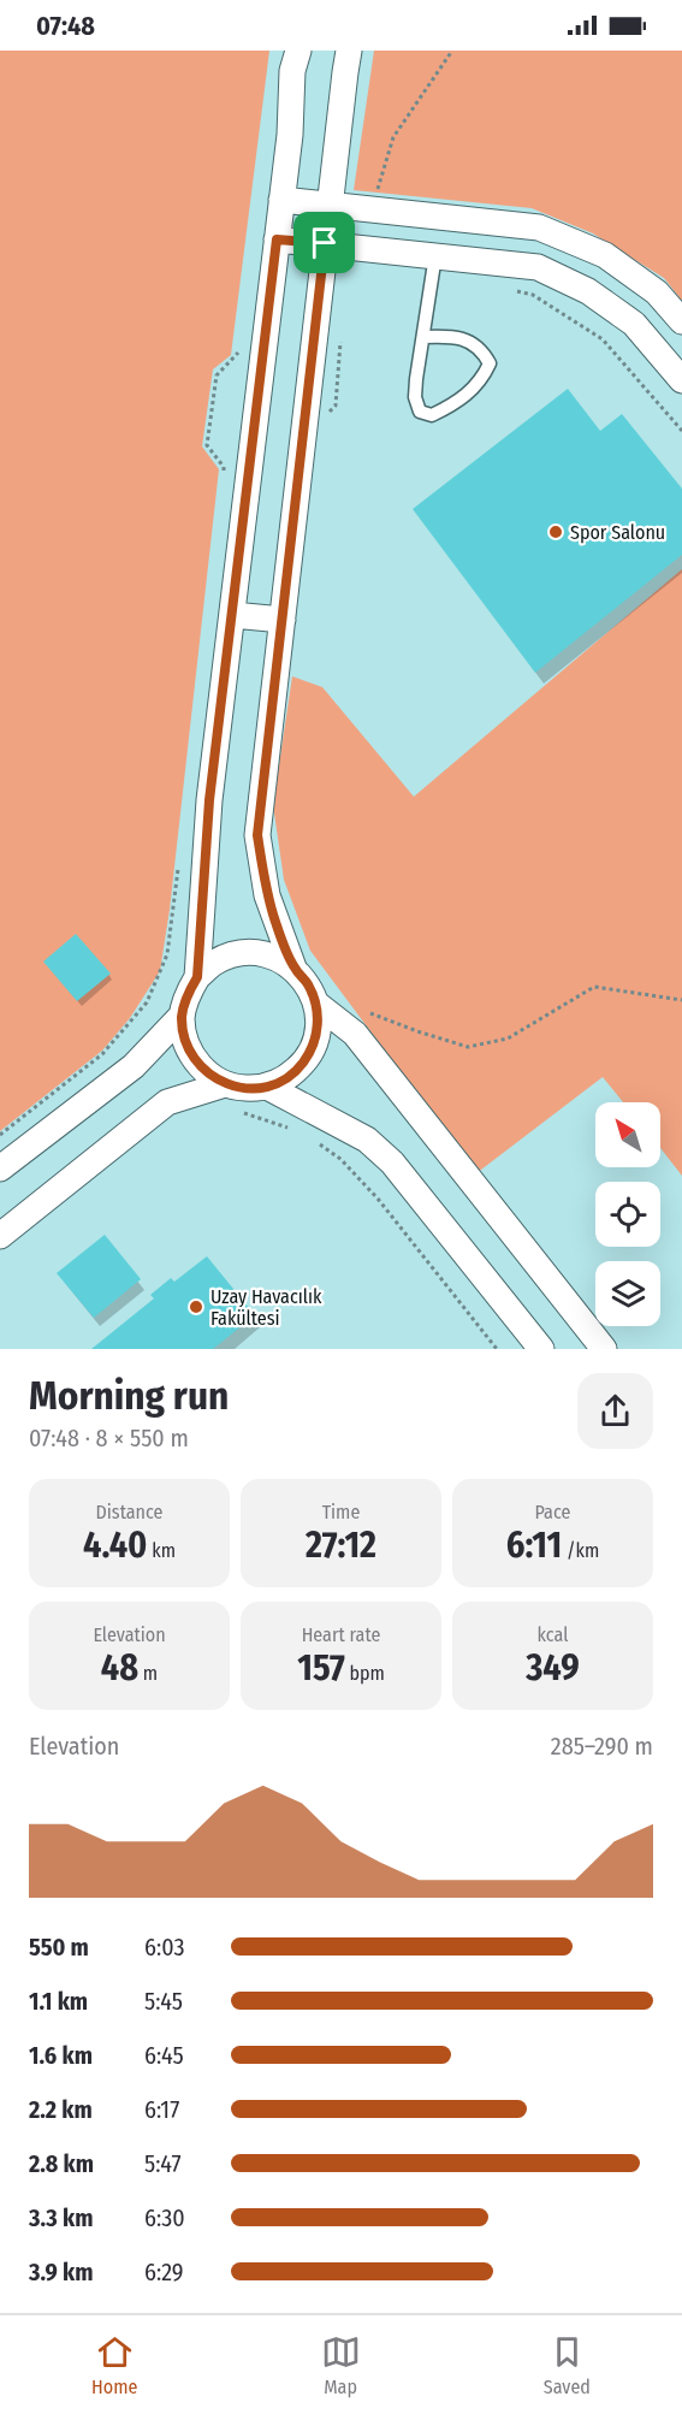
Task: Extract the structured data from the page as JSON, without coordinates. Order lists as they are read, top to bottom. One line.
{"places":["Spor Salonu","Uzay Havacılık Fakültesi"],"north":"top left","page":{"status":"07:48","heading":["Morning run","07:48 · 8 × 550 m"],"stats":[["Distance","4.40 km"],["Time","27:12"],["Pace","6:11 /km"],["Elevation","48 m"],["Heart rate","157 bpm"],["kcal","349"]],"chart":["Elevation","285–290 m"],"list":[{"name":"550 m","note":"6:03"},{"name":"1.1 km","note":"5:45"},{"name":"1.6 km","note":"6:45"},{"name":"2.2 km","note":"6:17"},{"name":"2.8 km","note":"5:47"},{"name":"3.3 km","note":"6:30"},{"name":"3.9 km","note":"6:29"}],"tabs":["Home","Map","Saved"]}}
